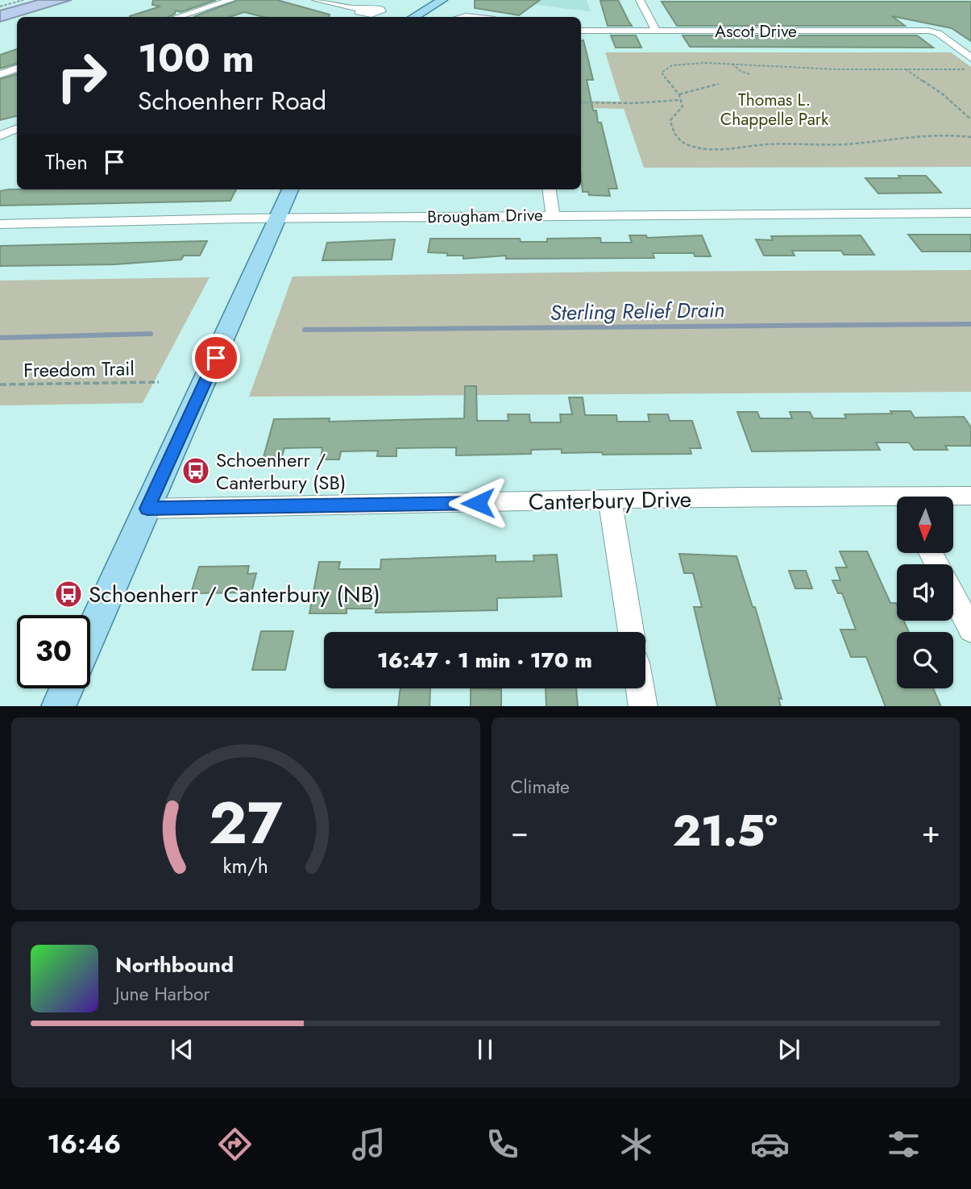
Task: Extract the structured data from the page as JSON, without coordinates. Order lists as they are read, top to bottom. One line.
{"streets":{"street":["Ascot Drive","Brougham Drive","Canterbury Drive"],"path":["Freedom Trail"]},"water":["Sterling Relief Drain"],"parks":["Thomas L. Chappelle Park"],"places":{"bus stop":["Schoenherr / Canterbury (SB)","Schoenherr / Canterbury (NB)"]},"north":"bottom","page":{"turn":["100 m","Schoenherr Road"],"then":"Then","limit":"30","trip":"16:47 · 1 min · 170 m","tile":"Climate","heat":["−","21.5°","+"],"song":["Northbound","June Harbor"],"tabs":"16:46","gauge":["27","km/h"]}}
